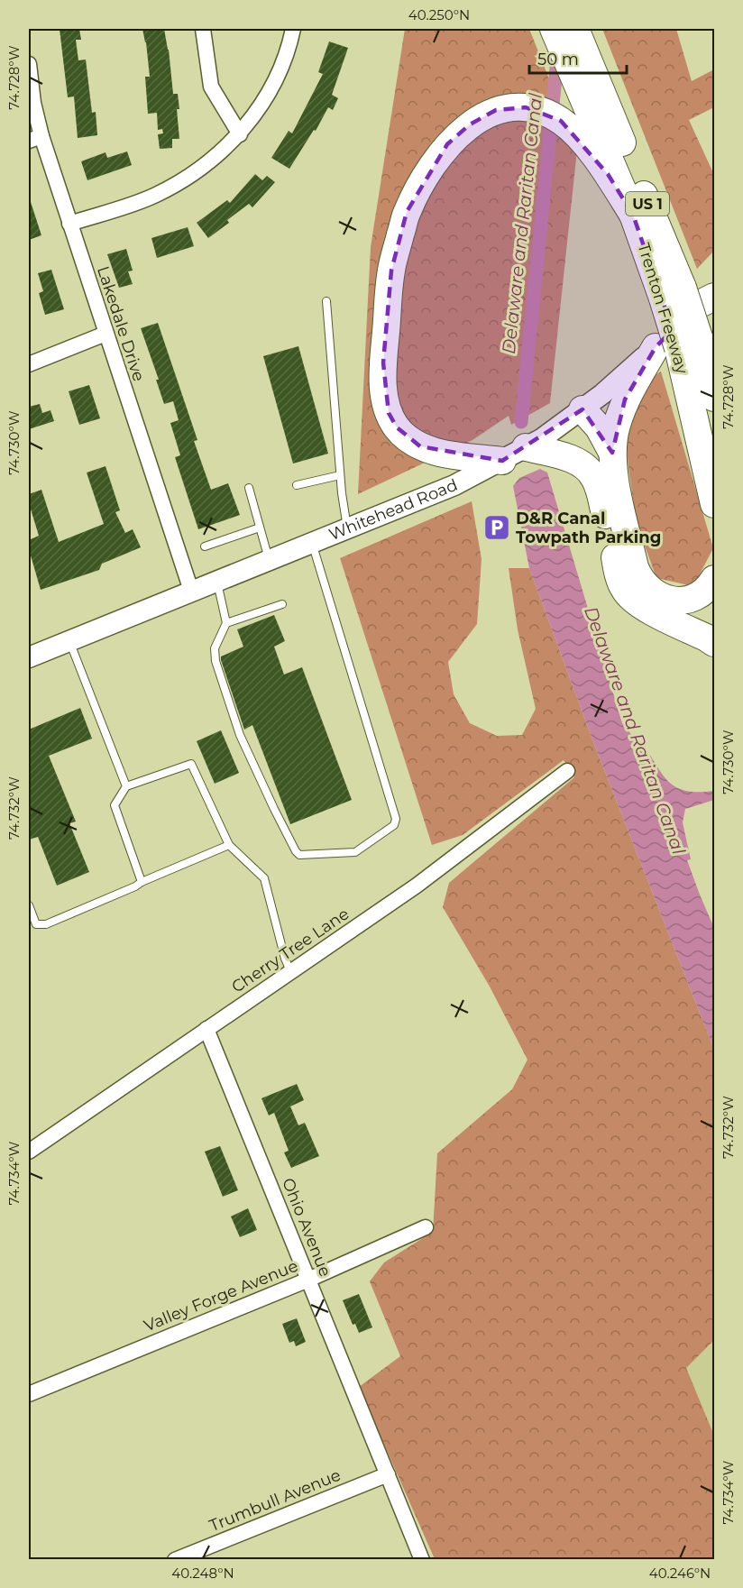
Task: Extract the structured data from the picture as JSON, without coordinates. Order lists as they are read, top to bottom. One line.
{"streets":{"highway":["US 1","Trenton Freeway"],"main road":["Whitehead Road"],"street":["Lakedale Drive","Cherry Tree Lane","Ohio Avenue","Valley Forge Avenue","Trumbull Avenue"]},"crossings":[["Trenton Freeway","Whitehead Road"],["Lakedale Drive","Whitehead Road"],["Cherry Tree Lane","Ohio Avenue"],["Ohio Avenue","Valley Forge Avenue"],["Ohio Avenue","Trumbull Avenue"]],"water":["Delaware and Raritan Canal"],"places":{"parking":["D&R Canal Towpath Parking"]},"scale_bar":"50 m","coordinates":["40.250°N","74.728°W","74.730°W","74.732°W","74.734°W","40.248°N","40.246°N"]}
